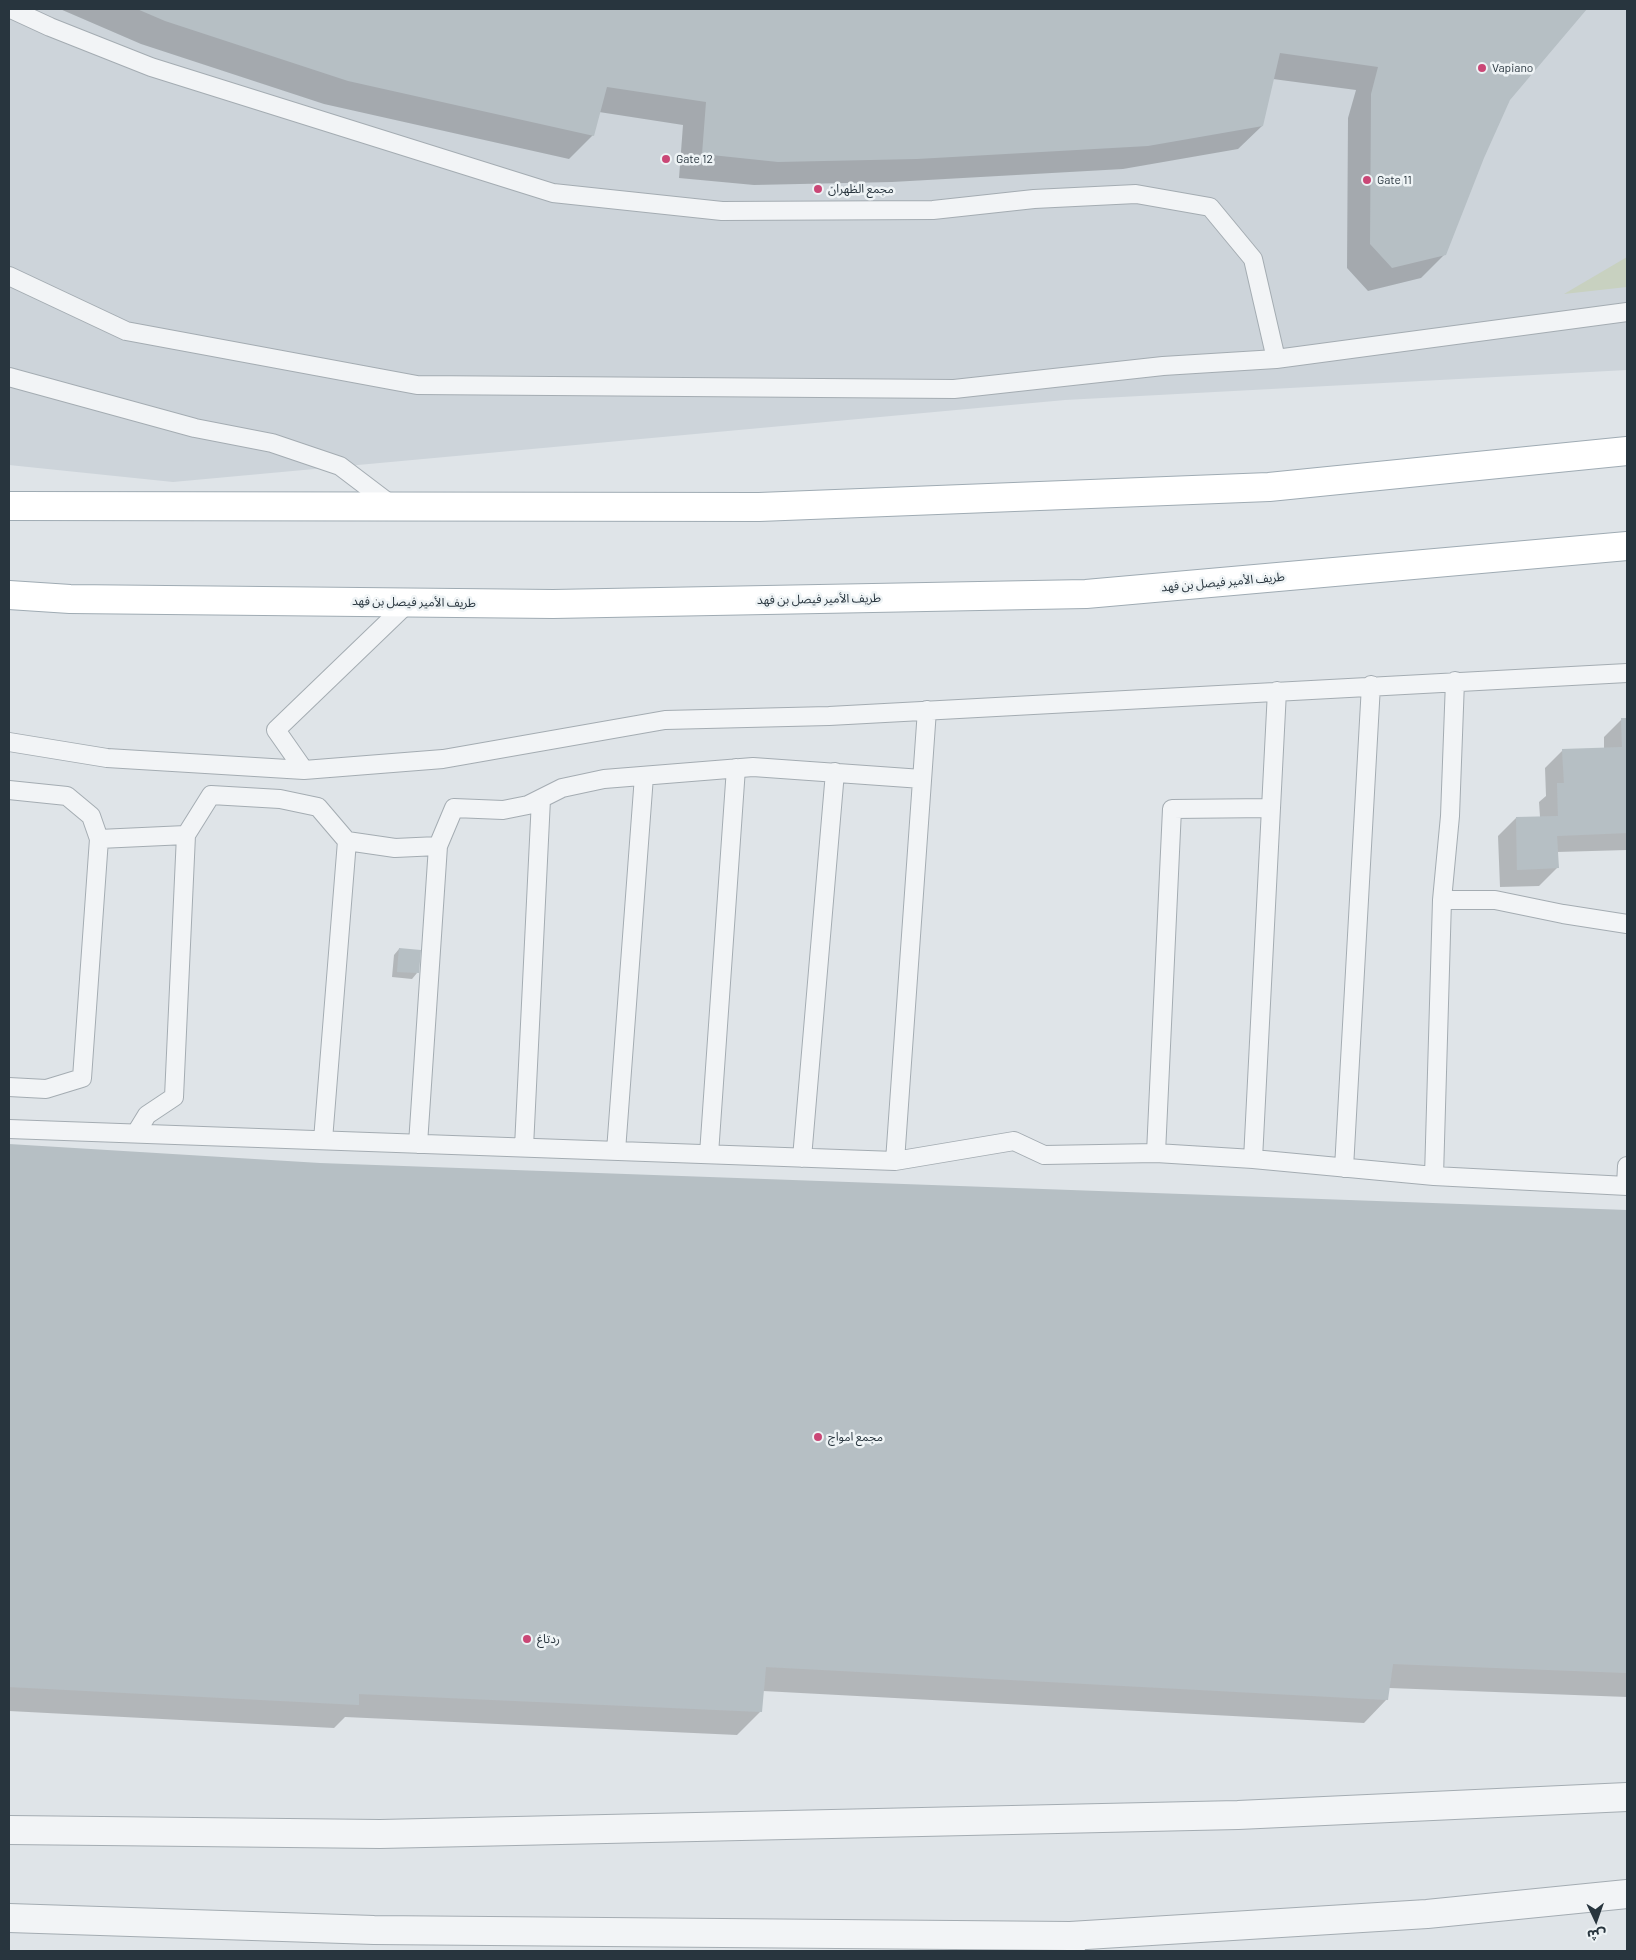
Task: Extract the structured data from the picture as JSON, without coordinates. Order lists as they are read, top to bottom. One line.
{"streets":{"main road":["طريف الأمير فيصل بن فهد"]},"places":["Vapiano","Gate 12","Gate 11","مجمع الظهران","مجمع امواج","ردتاغ"],"north":"bottom"}
